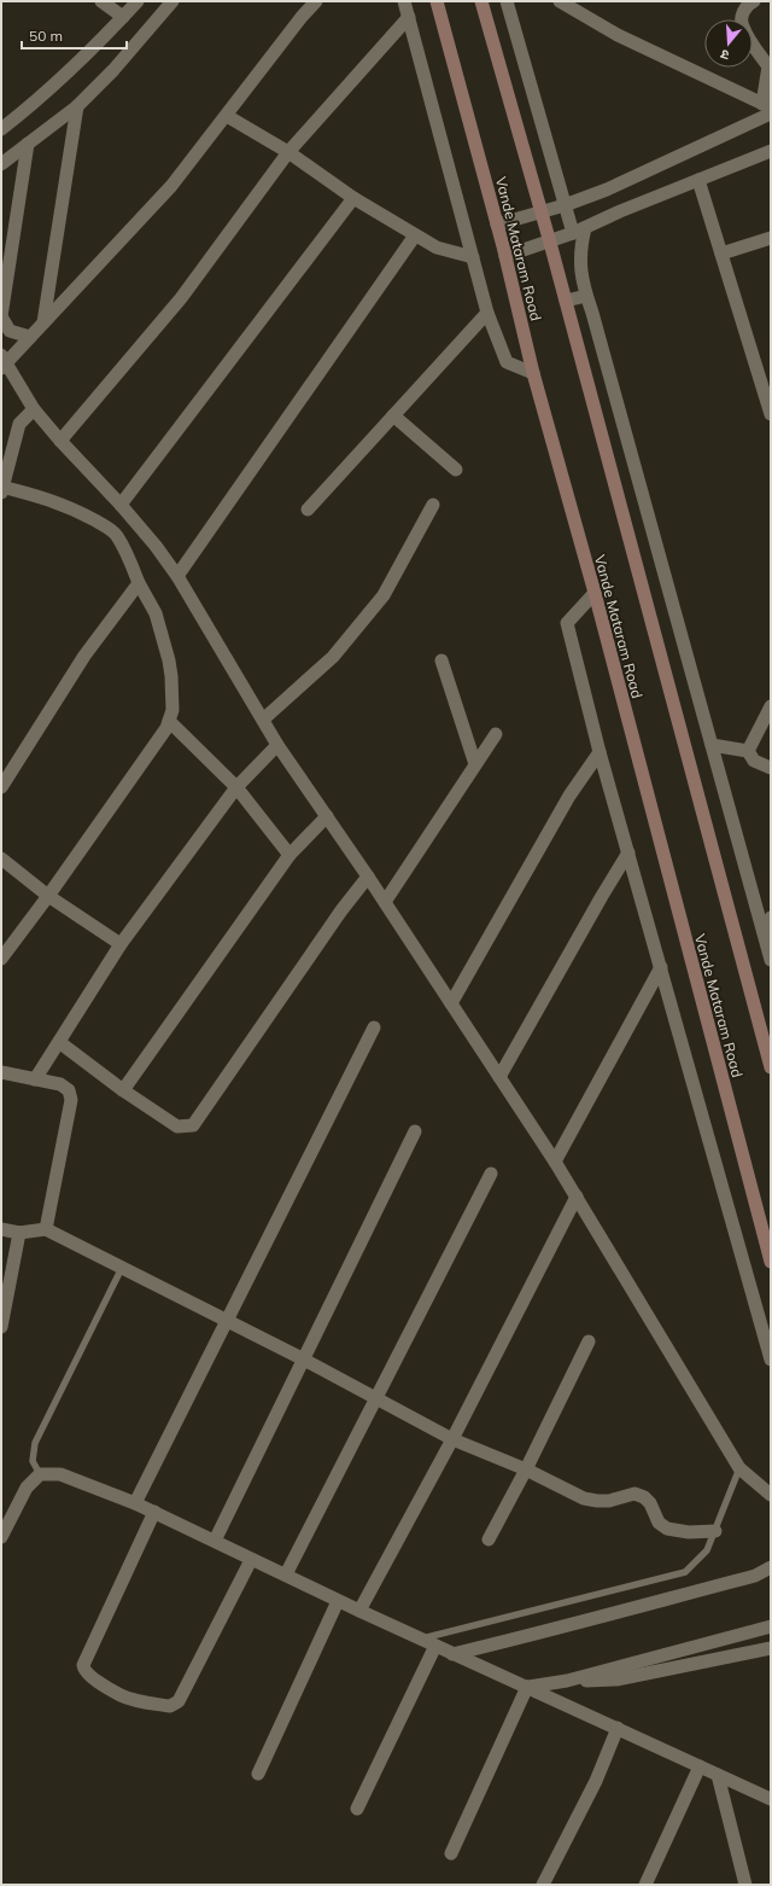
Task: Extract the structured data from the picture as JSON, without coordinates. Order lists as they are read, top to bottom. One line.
{"streets":{"main road":["Vande Mataram Road"]},"scale_bar":"50 m","north":"bottom"}
